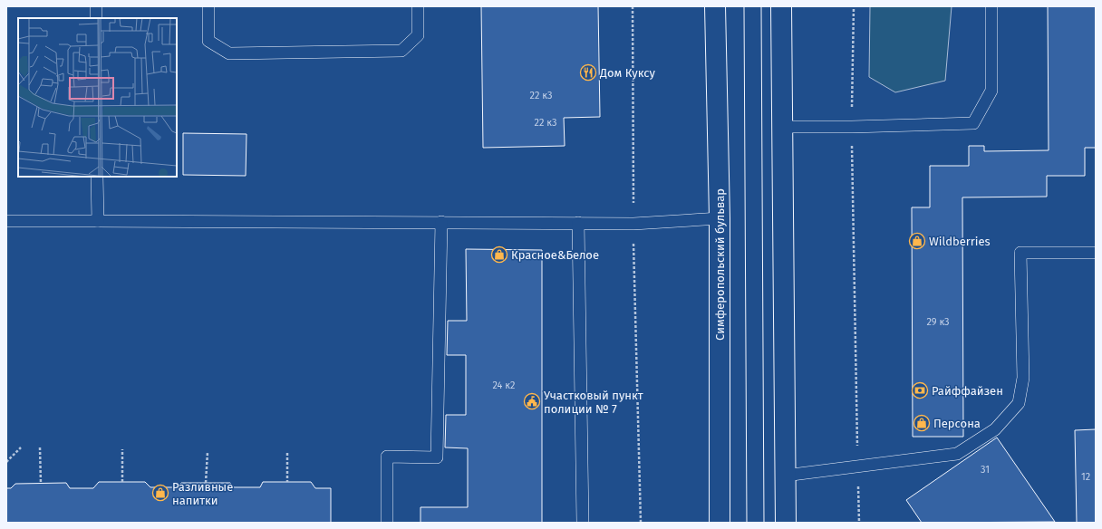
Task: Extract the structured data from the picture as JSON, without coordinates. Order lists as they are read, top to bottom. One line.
{"streets":{"main road":["Симферопольский бульвар"]},"places":{"restaurant":["Дом Куксу"],"shop":["Wildberries","Красное&Белое","Персона","Разливные напитки"],"bank":["Райффайзен"],"public building":["Участковый пункт полиции № 7"]},"house_numbers":["22 к3","22 к3","29 к3","24 к2","31","12"]}
